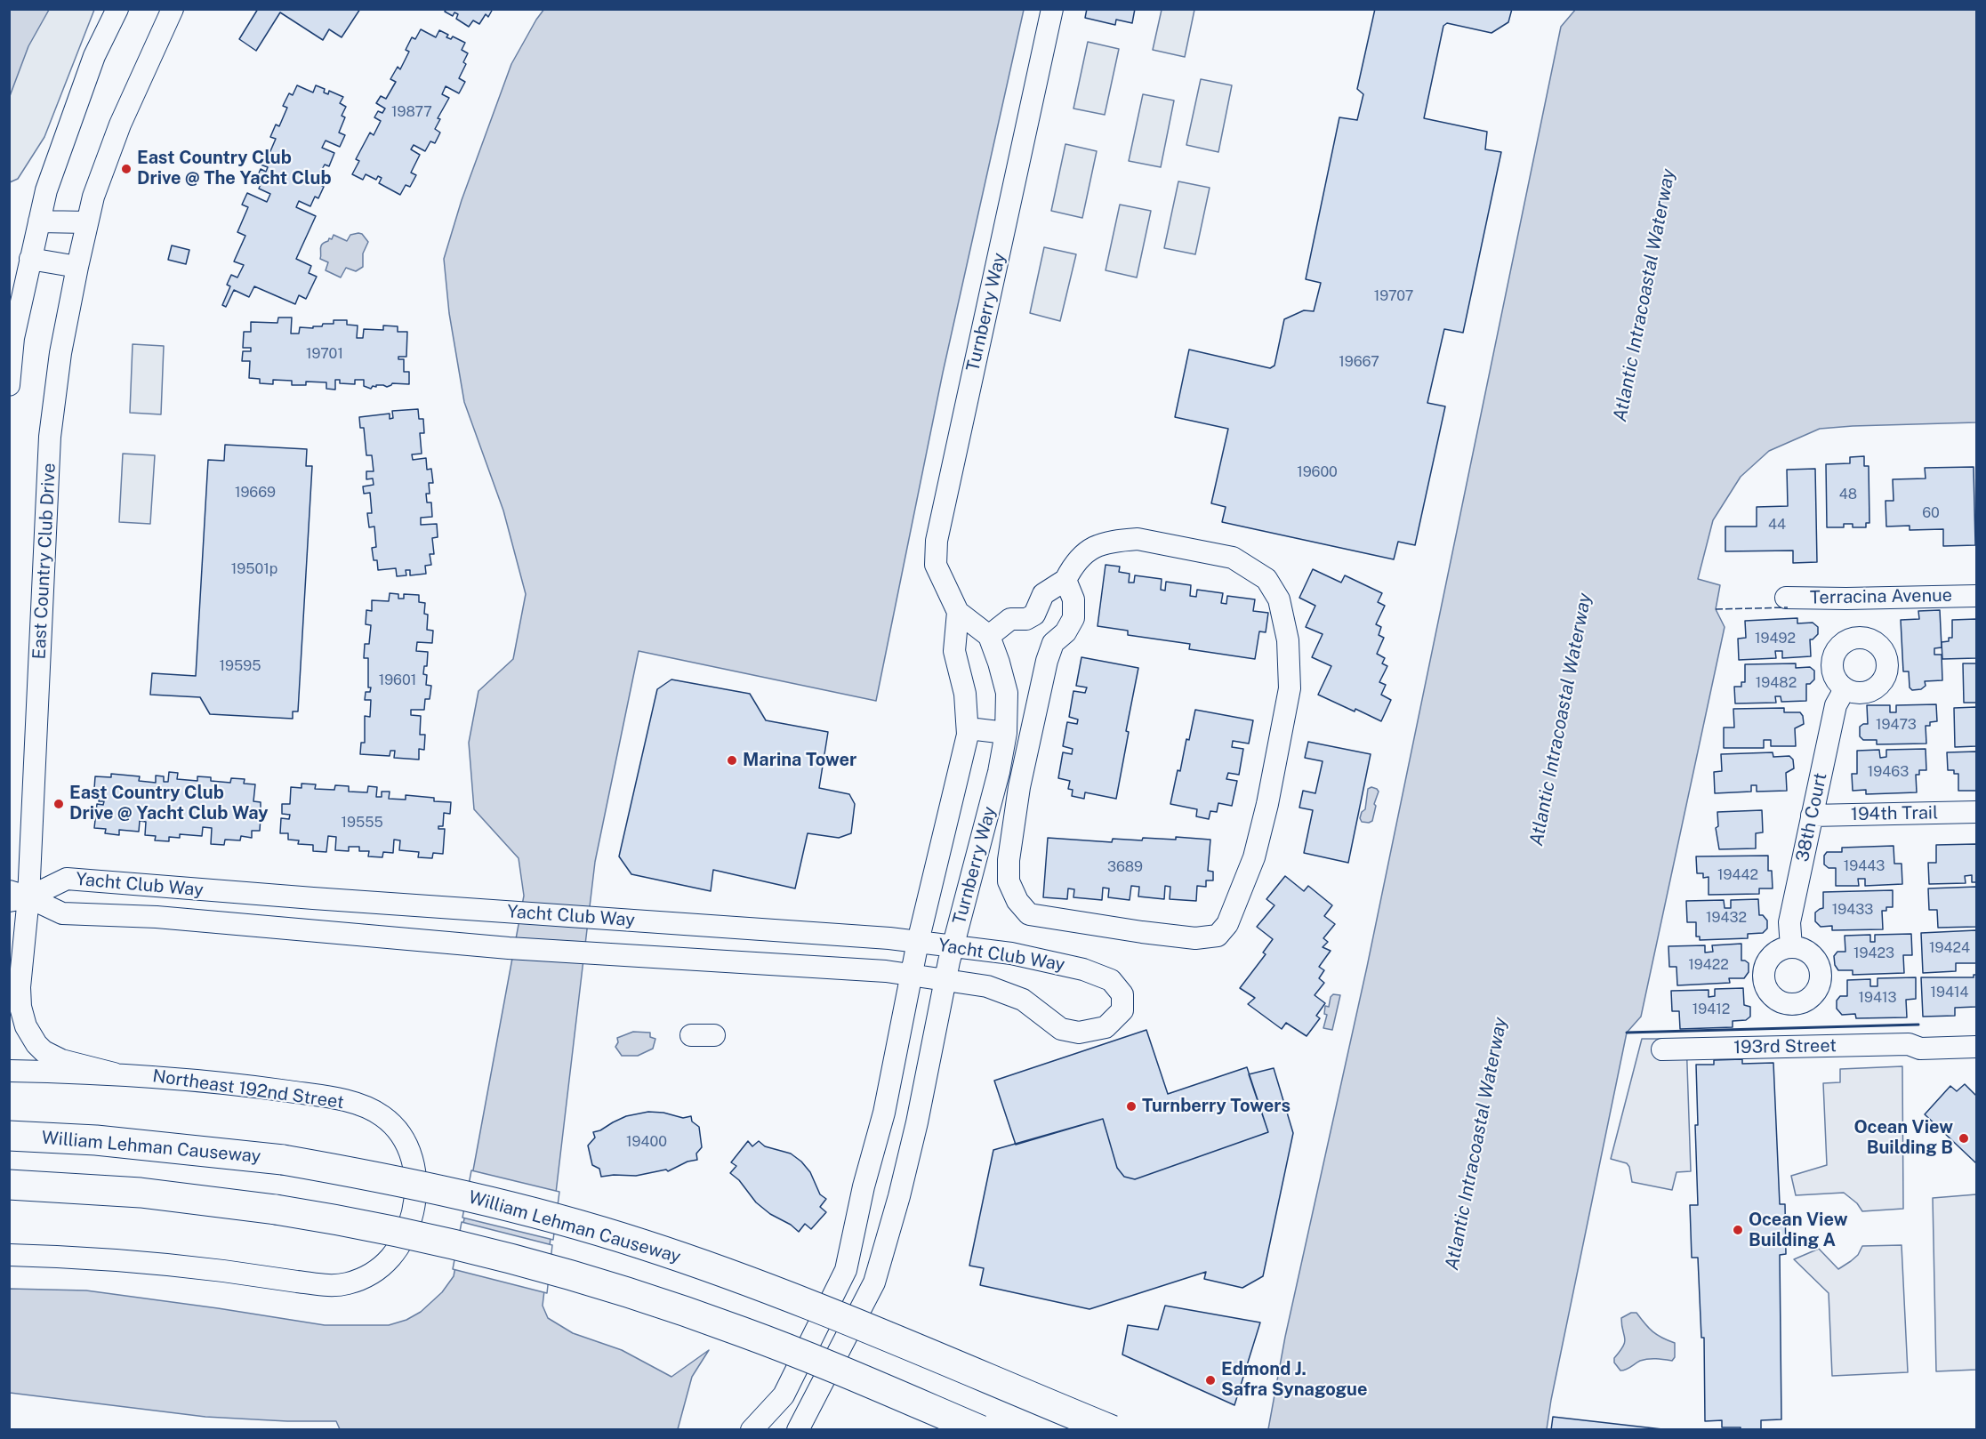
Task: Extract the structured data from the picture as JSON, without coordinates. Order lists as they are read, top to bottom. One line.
{"streets":{"highway":["William Lehman Causeway"],"street":["Turnberry Way","East Country Club Drive","Terracina Avenue","194th Trail","38th Court","Yacht Club Way","193rd Street","Northeast 192nd Street"]},"crossings":[["Turnberry Way","Yacht Club Way"],["East Country Club Drive","Yacht Club Way"],["East Country Club Drive","Northeast 192nd Street"],["194th Trail","38th Court"]],"water":["Atlantic Intracoastal Waterway"],"places":["East Country Club Drive @ The Yacht Club","Marina Tower","East Country Club Drive @ Yacht Club Way","Turnberry Towers","Ocean View Building B","Ocean View Building A","Edmond J. Safra Synagogue"],"house_numbers":["19877","19707","19701","19667","19600","19669","48","60","44","19501p","19492","19595","19601","19482","19473","19463","19555","19443","3689","19442","19433","19432","19424","19423","19422","19414","19413","19412","19400"]}
